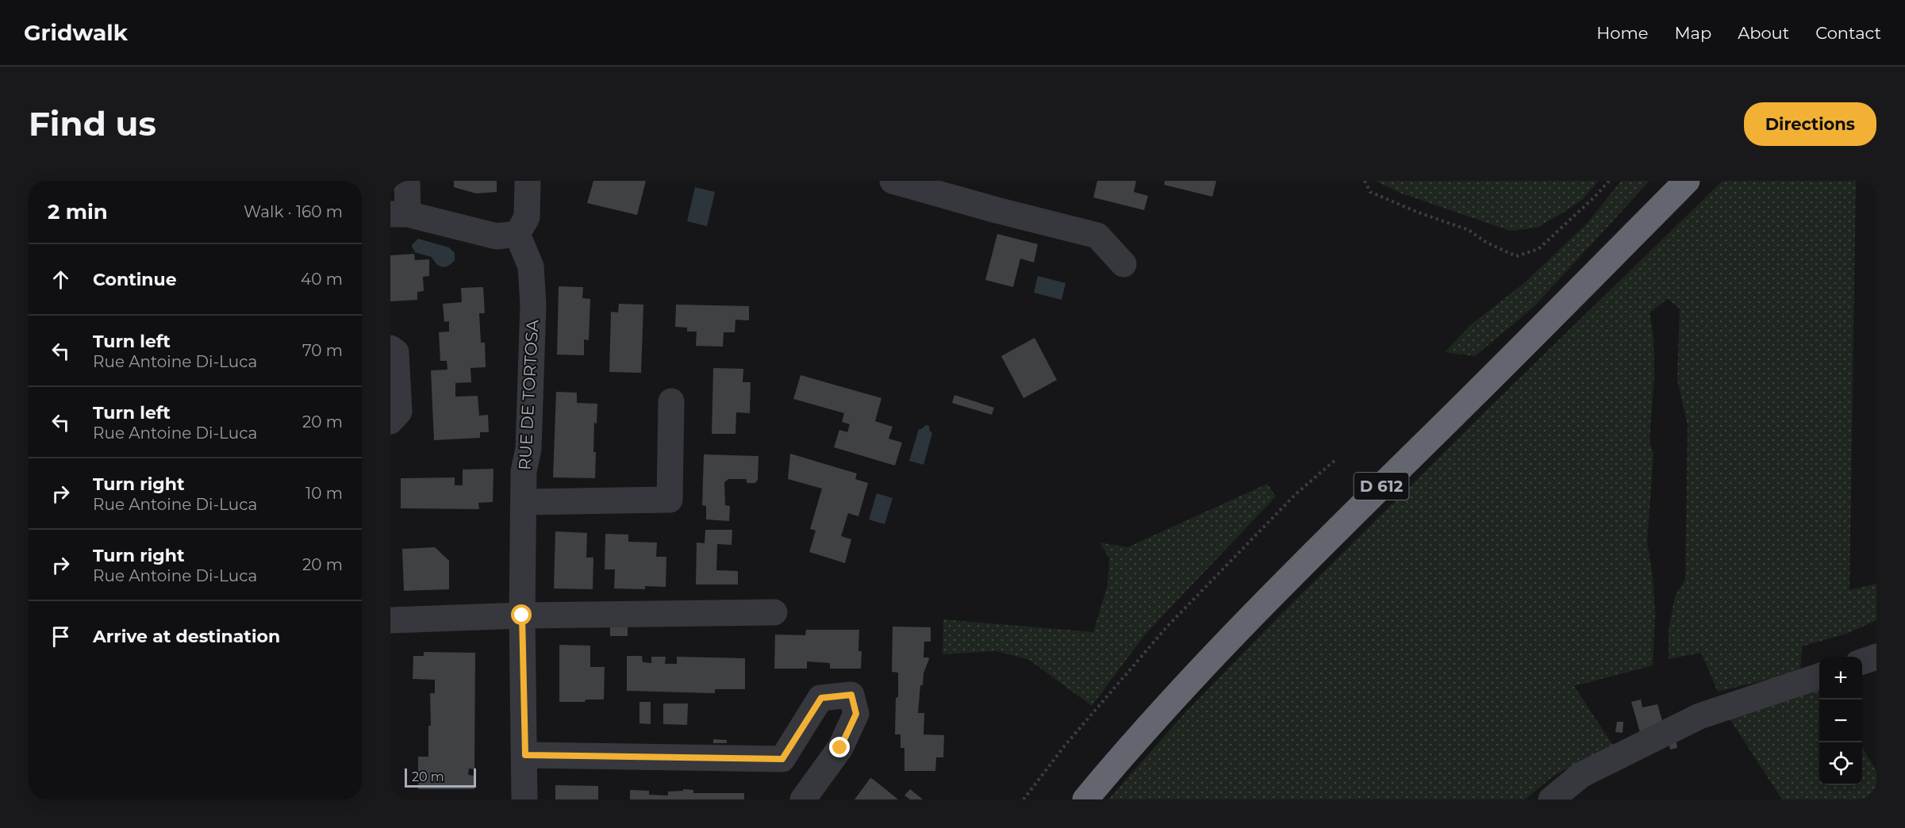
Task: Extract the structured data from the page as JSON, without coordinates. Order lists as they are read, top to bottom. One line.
{"streets":{"highway":["D 612"],"street":["RUE DE TORTOSA"]},"scale_bar":"20 m","page":{"header":"Gridwalk","nav":["Home","Map","About","Contact"],"buttons":"Directions","title":"Find us","heading":["2 min","Walk · 160 m"],"list":[["Continue","40 m"],["Turn left","Rue Antoine Di-Luca","70 m"],["Turn left","Rue Antoine Di-Luca","20 m"],["Turn right","Rue Antoine Di-Luca","10 m"],["Turn right","Rue Antoine Di-Luca","20 m"],"Arrive at destination"],"map_buttons":["+","−"],"scale":"20 m"}}
